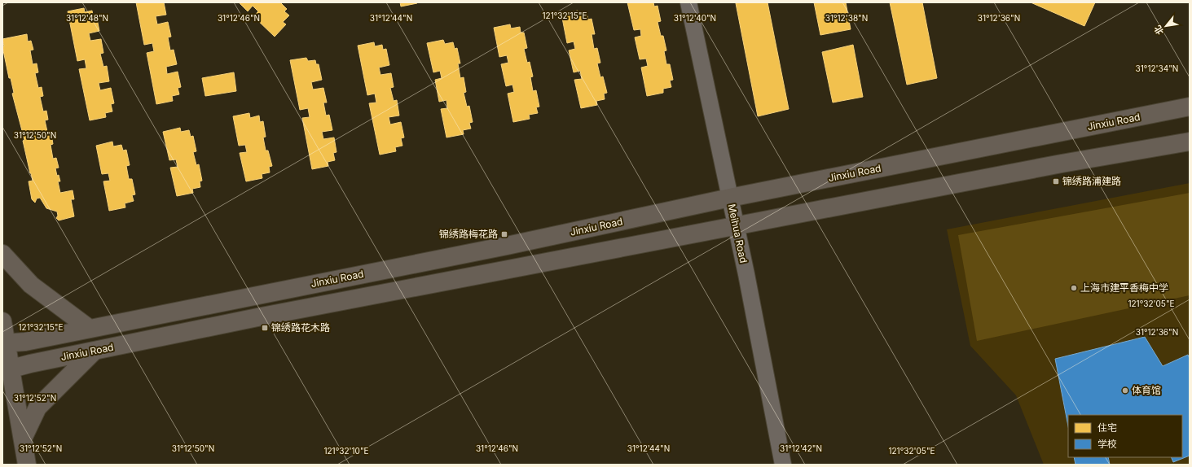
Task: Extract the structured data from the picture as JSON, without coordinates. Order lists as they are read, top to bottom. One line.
{"streets":{"main road":["Jinxiu Road"],"street":["Meihua Road"]},"crossings":[["Jinxiu Road","Meihua Road"]],"places":{"transit":["锦绣路浦建路","锦绣路梅花路","锦绣路花木路"],"other":["上海市建平香梅中学","体育馆"]},"legend":["住宅","学校"],"north":"bottom left","coordinates":["121°32'15\"E","31°12'48\"N","31°12'46\"N","31°12'44\"N","31°12'40\"N","31°12'38\"N","31°12'36\"N","31°12'34\"N","31°12'50\"N","121°32'05\"E","31°12'52\"N","31°12'42\"N","121°32'10\"E"]}
